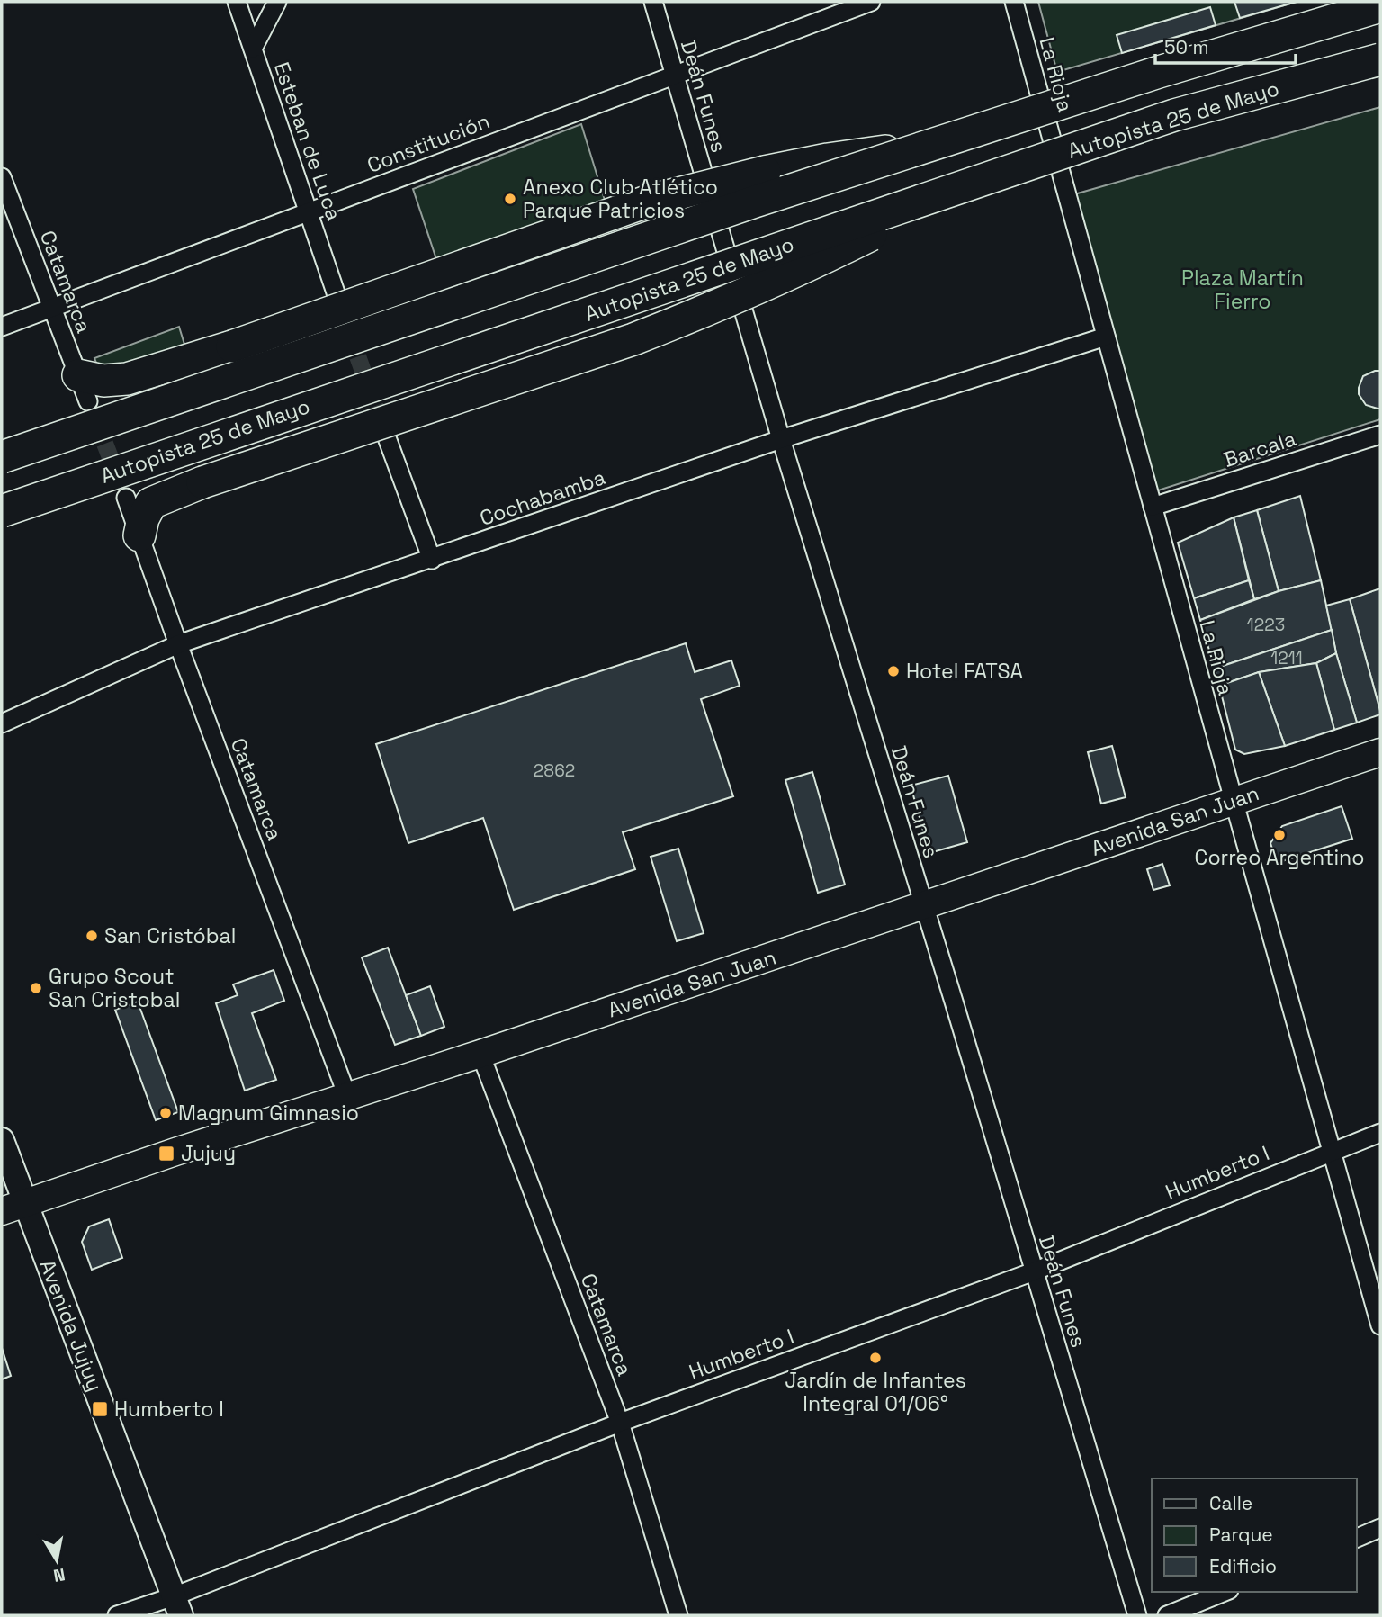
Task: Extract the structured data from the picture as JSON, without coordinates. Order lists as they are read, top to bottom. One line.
{"streets":{"highway":["Autopista 25 de Mayo"],"main road":["Avenida San Juan","Avenida Jujuy"],"street":["La Rioja","Deán Funes","Esteban de Luca","Constitución","Catamarca","Barcala","Cochabamba","Humberto I"]},"crossings":[["La Rioja","Barcala"],["La Rioja","Cochabamba"],["La Rioja","Avenida San Juan"],["La Rioja","Humberto I"],["Deán Funes","Constitución"],["Deán Funes","Cochabamba"],["Deán Funes","Avenida San Juan"],["Deán Funes","Humberto I"],["Esteban de Luca","Constitución"],["Constitución","Catamarca"],["Catamarca","Cochabamba"],["Catamarca","Avenida San Juan"],["Catamarca","Humberto I"],["Avenida San Juan","Avenida Jujuy"],["Humberto I","Avenida Jujuy"]],"parks":["Plaza Martín Fierro"],"places":{"other":["Anexo Club Atlético Parque Patricios","Hotel FATSA","Correo Argentino","San Cristóbal","Grupo Scout San Cristobal","Magnum Gimnasio","Jardín de Infantes Integral 01/06°"],"transit":["Jujuy","Humberto I"]},"house_numbers":["1223","1211","2862"],"legend":["Calle","Parque","Edificio"],"scale_bar":"50 m","north":"bottom"}
